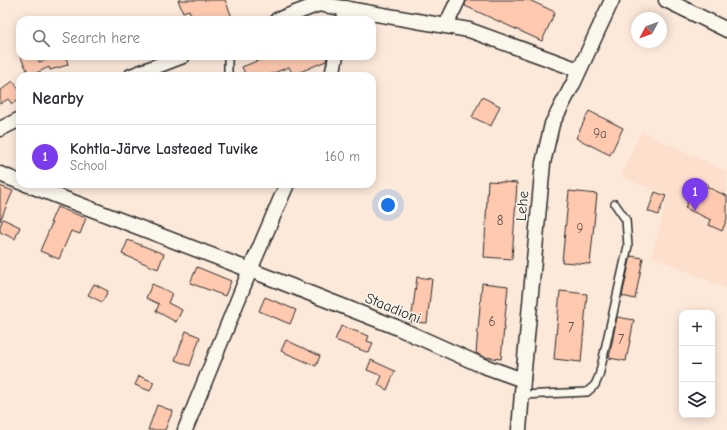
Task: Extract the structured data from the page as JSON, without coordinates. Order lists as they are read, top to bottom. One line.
{"streets":{"street":["Lehe","Staadioni"]},"crossings":[["Lehe","Staadioni"]],"house_numbers":["9a","8","9","6","7","7"],"north":"bottom left","page":{"search":"Search here","heading":"Nearby","list":[{"mark":"1","name":"Kohtla-Järve Lasteaed Tuvike","note":"School","value":"160 m"}],"pins":"1","map_buttons":["+","−"]}}
